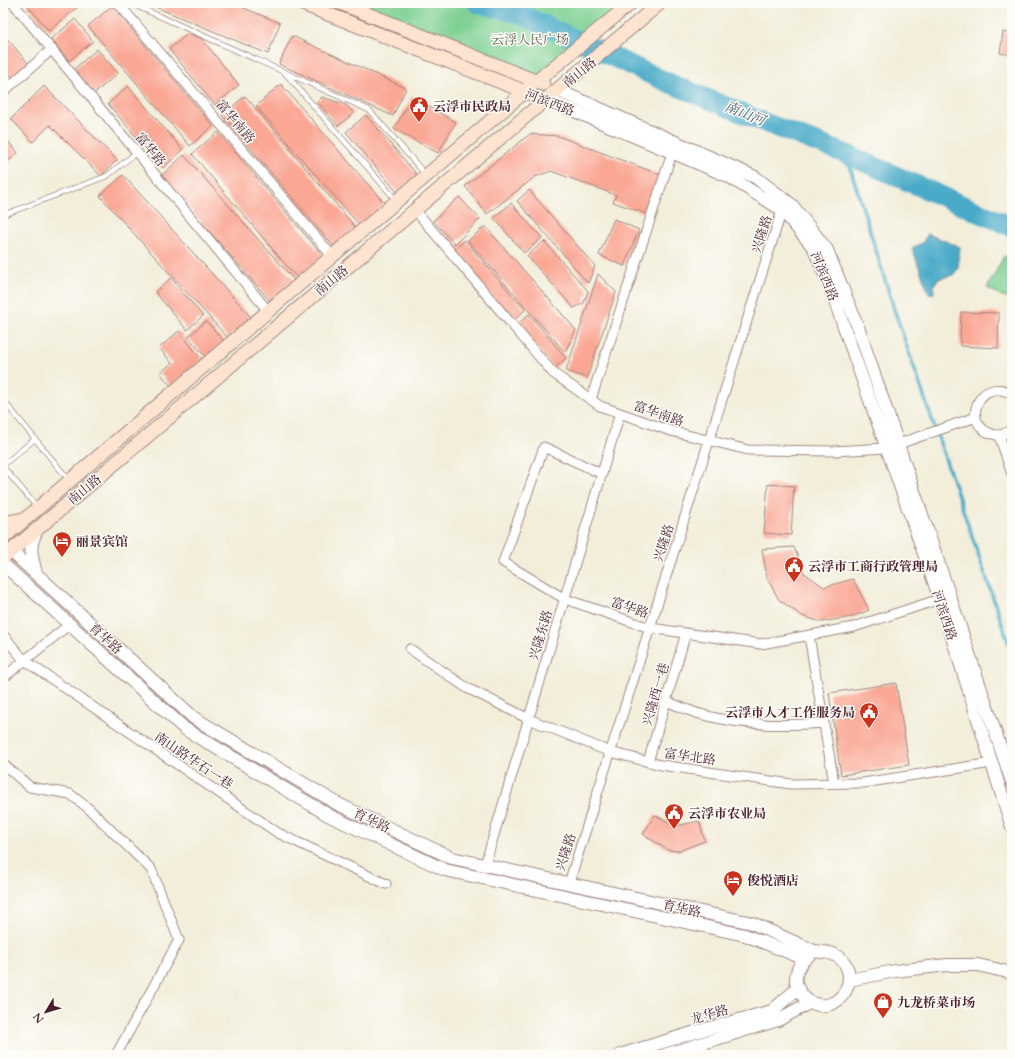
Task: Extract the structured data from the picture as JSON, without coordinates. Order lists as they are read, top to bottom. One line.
{"streets":{"main road":["南山路","河滨西路"],"street":["富华南路","富华路","兴隆路","兴隆东路","育华路","兴隆西一巷","富华北路","南山路华石一巷","龙华路"]},"crossings":[["南山路","河滨西路"],["南山路","富华南路"],["南山路","富华路"],["南山路","育华路"],["河滨西路","富华南路"],["河滨西路","富华路"],["河滨西路","兴隆路"],["河滨西路","富华北路"],["富华南路","兴隆路"],["富华南路","兴隆东路"],["富华路","兴隆路"],["富华路","兴隆东路"],["富华路","兴隆西一巷"],["兴隆路","育华路"],["兴隆路","富华北路"],["兴隆东路","育华路"],["兴隆东路","富华北路"],["育华路","龙华路"],["兴隆西一巷","富华北路"]],"water":["南山河"],"parks":["云浮人民广场"],"places":{"public building":["云浮市民政局","云浮市工商行政管理局","云浮市人才工作服务局","云浮市农业局"],"hotel":["丽景宾馆","俊悦酒店"],"shop":["九龙桥菜市场"]},"north":"bottom left"}
